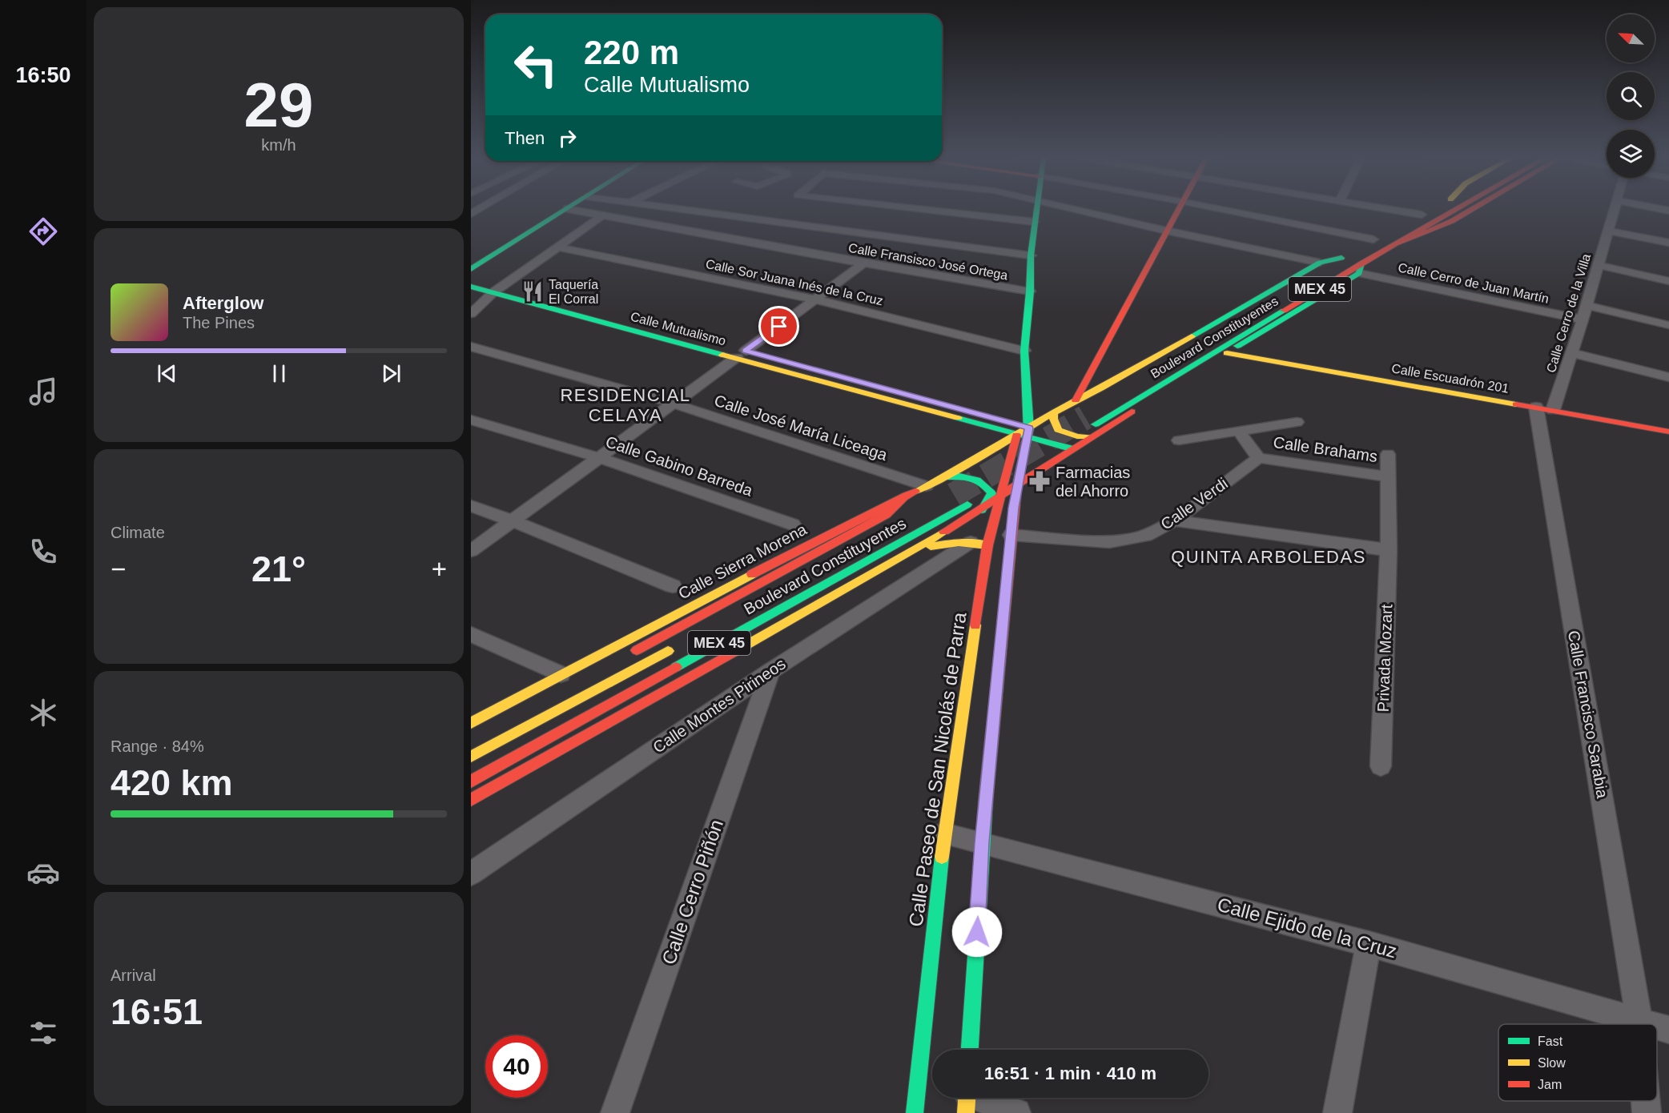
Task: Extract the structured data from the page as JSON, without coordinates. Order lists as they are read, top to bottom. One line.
{"streets":{"main road":["MEX 45","Calle Mutualismo","Boulevard Constituyentes","Calle Escuadrón 201","Calle Sierra Morena","Calle Paseo de San Nicolás de Parra"],"street":["Calle Fransisco José Ortega","Calle Sor Juana Inés de la Cruz","Calle Cerro de Juan Martín","Calle Cerro de la Villa","Calle José María Liceaga","Calle Brahams","Calle Gabino Barreda","Calle Verdi","Privada Mozart","Calle Montes Pirineos","Calle Francisco Sarabia","Calle Cerro Piñón","Calle Ejido de la Cruz"]},"crossings":[["Calle Cerro de Juan Martín","Calle Cerro de la Villa"],["Calle Cerro de Juan Martín","Boulevard Constituyentes"],["Calle Cerro de la Villa","Calle Escuadrón 201"],["Calle Cerro de la Villa","Calle Francisco Sarabia"],["Calle Mutualismo","Calle Sierra Morena"],["Calle Mutualismo","Calle Paseo de San Nicolás de Parra"],["Boulevard Constituyentes","Calle Sierra Morena"],["Calle Escuadrón 201","Calle Francisco Sarabia"],["Calle José María Liceaga","Calle Sierra Morena"],["Calle Brahams","Calle Verdi"],["Calle Brahams","Privada Mozart"],["Calle Sierra Morena","Calle Paseo de San Nicolás de Parra"],["Calle Montes Pirineos","Calle Paseo de San Nicolás de Parra"],["Calle Montes Pirineos","Calle Cerro Piñón"],["Calle Francisco Sarabia","Calle Ejido de la Cruz"],["Calle Paseo de San Nicolás de Parra","Calle Ejido de la Cruz"]],"districts":["RESIDENCIAL CELAYA","QUINTA ARBOLEDAS"],"places":{"restaurant":["Taquería El Corral"],"pharmacy":["Farmacias del Ahorro"]},"legend":["Fast","Slow","Jam"],"north":"top left","page":{"tabs":"16:50","tile":[["29","km/h"],"Climate",["Range · 84%","420 km"],["Arrival","16:51"]],"turn":["220 m","Calle Mutualismo"],"then":"Then","song":["Afterglow","The Pines"],"heat":["−","21°","+"],"limit":"40","trip":"16:51 · 1 min · 410 m"}}
